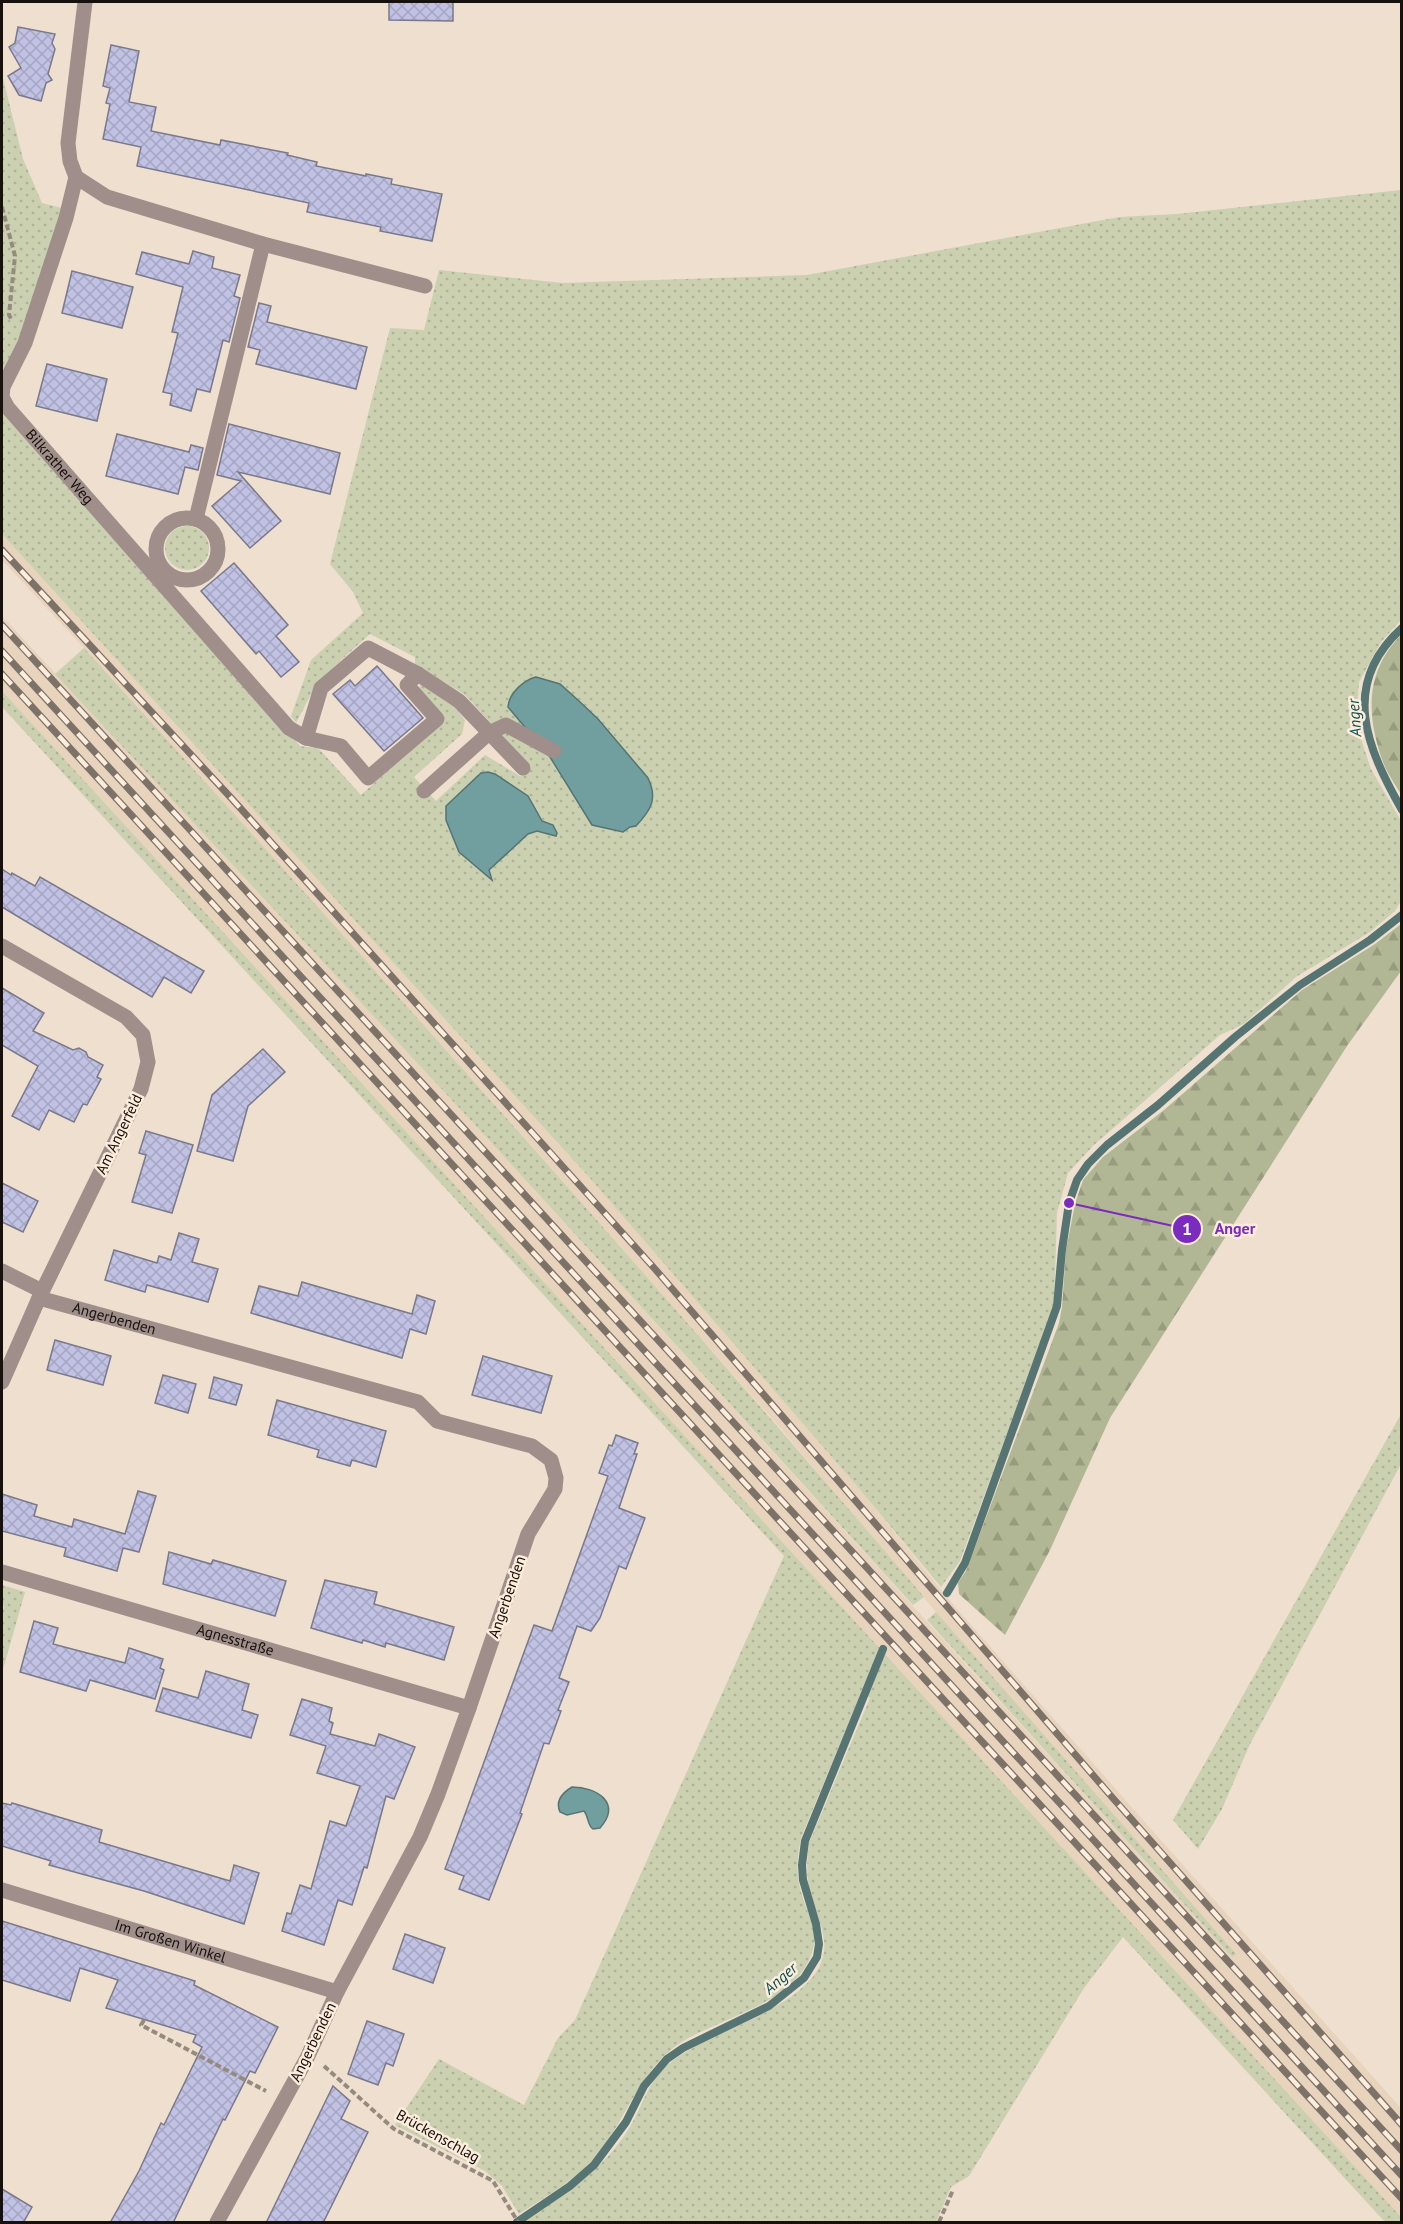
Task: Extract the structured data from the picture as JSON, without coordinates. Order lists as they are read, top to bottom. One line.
{"streets":{"street":["Bilkrather Weg","Am Angerfeld","Angerbenden","Agnesstraße","Im Großen Winkel"],"path":["Brückenschlag"]},"crossings":[["Am Angerfeld","Angerbenden"],["Angerbenden","Agnesstraße"],["Angerbenden","Im Großen Winkel"],["Angerbenden","Brückenschlag"]],"water":["Anger"],"places":["Anger"]}
